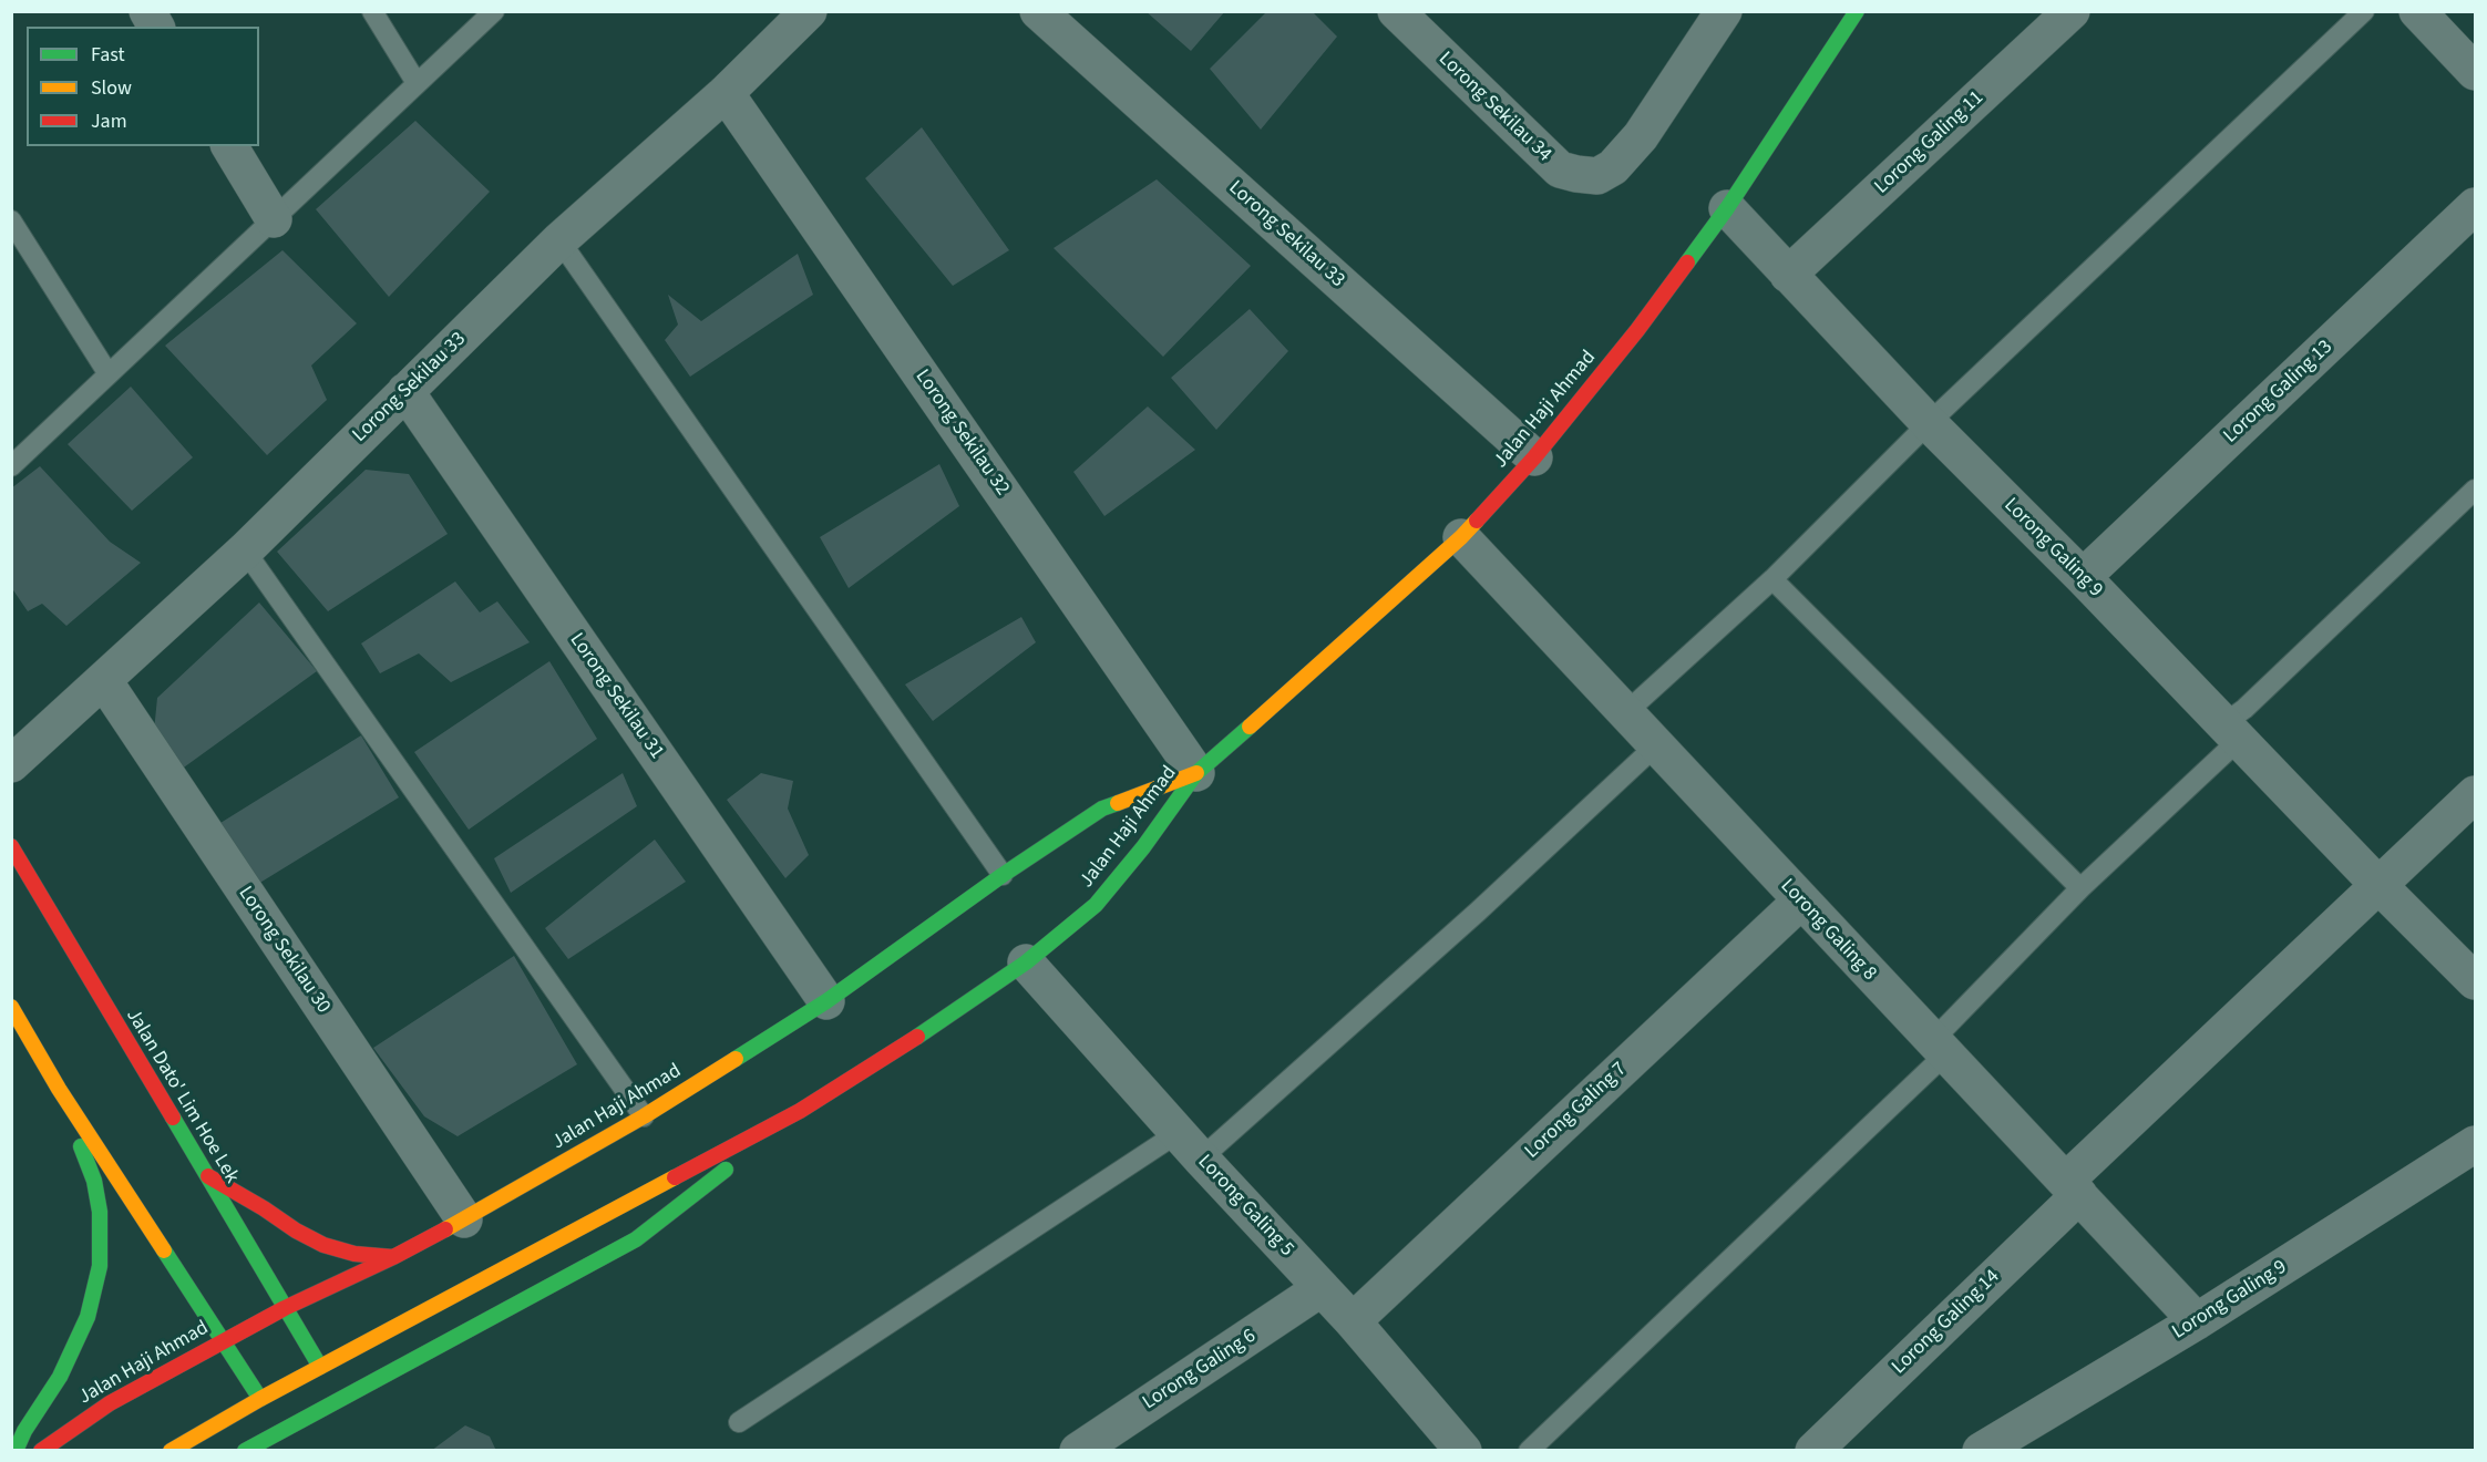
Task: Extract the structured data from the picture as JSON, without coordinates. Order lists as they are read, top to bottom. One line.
{"streets":{"street":["Lorong Sekilau 34","Lorong Galing 11","Lorong Sekilau 33","Lorong Galing 13","Jalan Haji Ahmad","Lorong Sekilau 32","Lorong Galing 9","Lorong Sekilau 31","Lorong Galing 8","Lorong Sekilau 30","Jalan Dato' Lim Hoe Lek","Lorong Galing 7","Lorong Galing 5","Lorong Galing 14","Lorong Galing 6"]},"crossings":[["Lorong Galing 11","Lorong Galing 9"],["Lorong Sekilau 33","Jalan Haji Ahmad"],["Lorong Sekilau 33","Lorong Sekilau 32"],["Lorong Sekilau 33","Lorong Sekilau 31"],["Lorong Sekilau 33","Lorong Sekilau 30"],["Lorong Galing 13","Lorong Galing 9"],["Jalan Haji Ahmad","Lorong Sekilau 32"],["Jalan Haji Ahmad","Lorong Galing 9"],["Jalan Haji Ahmad","Lorong Sekilau 31"],["Jalan Haji Ahmad","Lorong Galing 8"],["Jalan Haji Ahmad","Lorong Sekilau 30"],["Jalan Haji Ahmad","Jalan Dato' Lim Hoe Lek"],["Jalan Haji Ahmad","Lorong Galing 5"],["Lorong Galing 9","Lorong Galing 8"],["Lorong Galing 8","Lorong Galing 7"],["Lorong Galing 8","Lorong Galing 14"],["Lorong Galing 7","Lorong Galing 5"],["Lorong Galing 5","Lorong Galing 6"]],"legend":["Fast","Slow","Jam"]}
